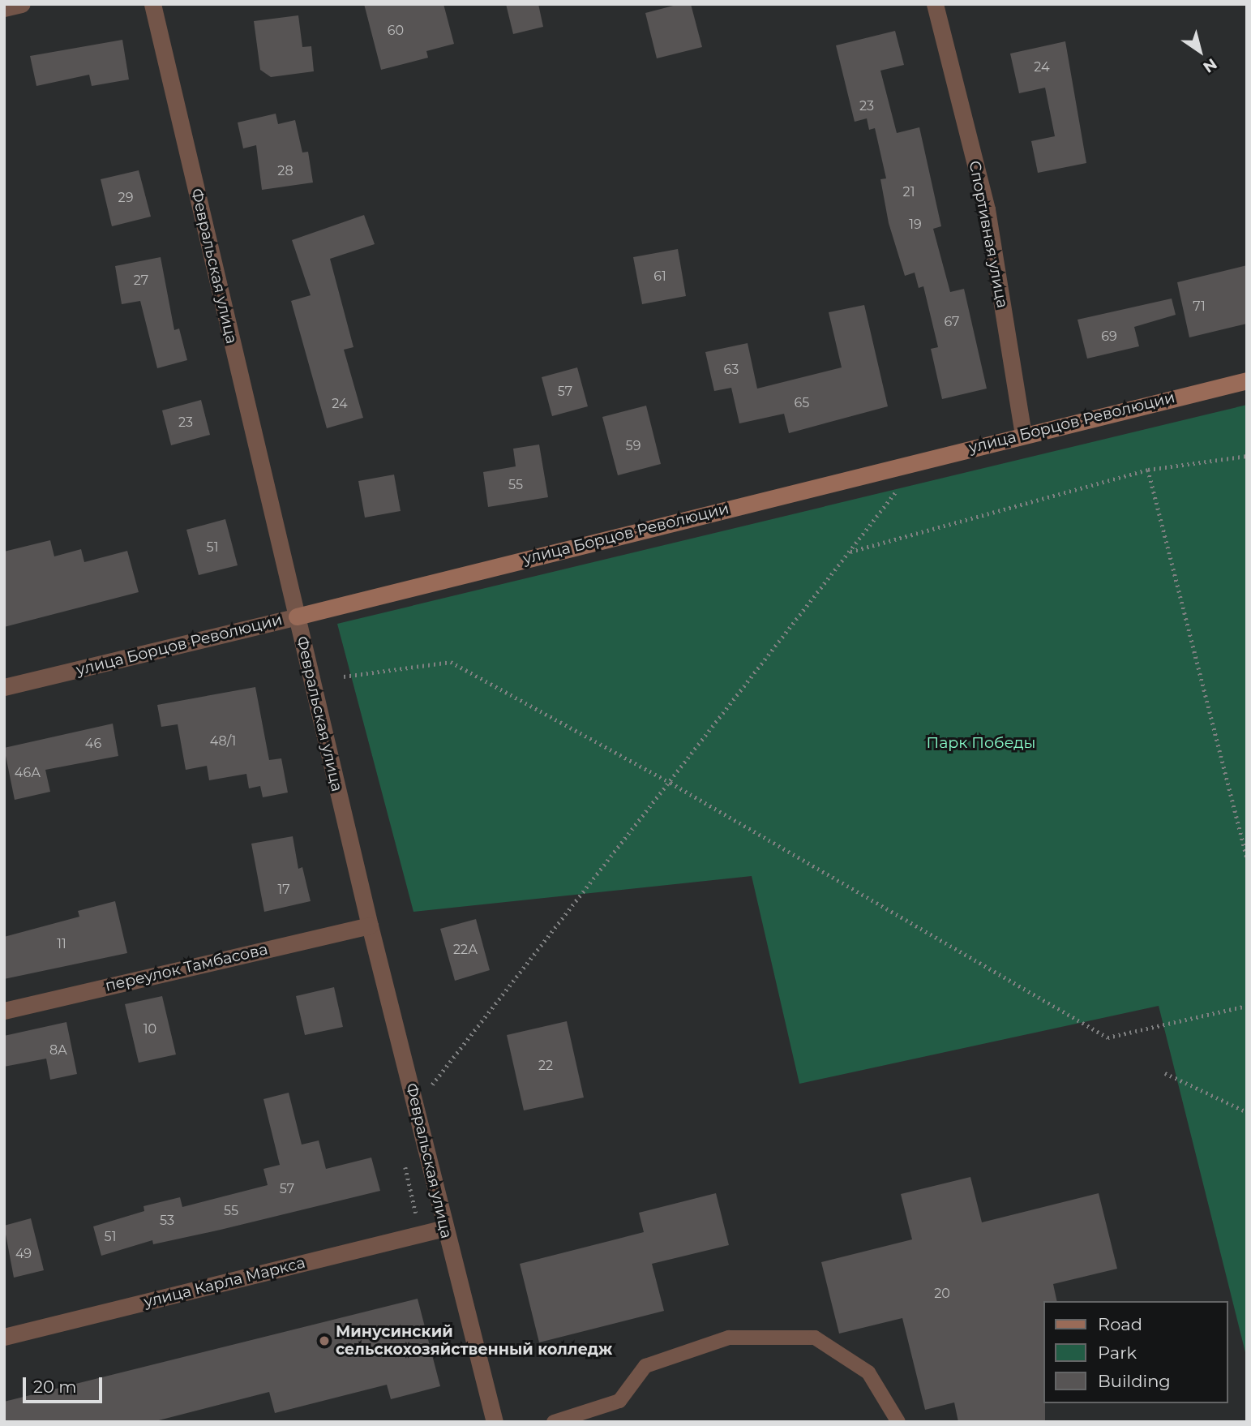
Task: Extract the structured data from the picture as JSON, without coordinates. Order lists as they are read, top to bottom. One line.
{"streets":{"street":["Спортивная улица","Февральская улица","улица Борцов Революции","переулок Тамбасова","улица Карла Маркса"]},"crossings":[["Спортивная улица","улица Борцов Революции"],["Февральская улица","улица Борцов Революции"],["Февральская улица","переулок Тамбасова"],["Февральская улица","улица Карла Маркса"]],"parks":["Парк Победы"],"places":["Минусинский сельскохозяйственный колледж"],"house_numbers":["60","24","23","28","21","29","19","61","27","71","67","69","63","57","65","24","23","59","55","51","48/1","46","46А","17","11","22А","10","8А","22","57","55","53","51","49","20"],"legend":["Road","Park","Building"],"scale_bar":"20 m","north":"bottom right"}
